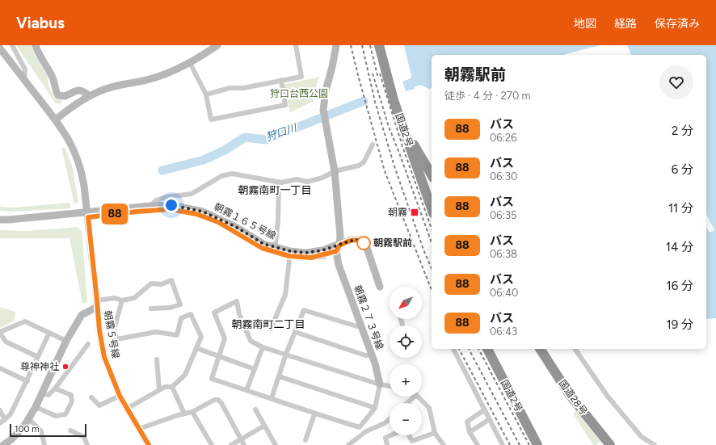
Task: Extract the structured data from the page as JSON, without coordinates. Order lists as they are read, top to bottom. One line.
{"streets":{"highway":["国道2号","国道28号"],"street":["朝霧１６５号線","朝霧２７３号線","朝霧５号線"]},"crossings":[["朝霧１６５号線","朝霧２７３号線"],["朝霧１６５号線","朝霧５号線"]],"districts":["朝霧南町一丁目","朝霧南町二丁目"],"water":["狩口川"],"parks":["狩口台西公園"],"places":{"transit":["朝霧"],"other":["朝霧駅前","尊神神社"]},"lines":["bus line 88"],"scale_bar":"100 m","north":"bottom left","page":{"header":"Viabus","nav":["地図","経路","保存済み"],"on_map":"88","heading":["朝霧駅前","徒歩 · 4 分 · 270 m"],"list":[{"mark":"88","name":"バス","note":"06:26","value":"2 分"},{"mark":"88","name":"バス","note":"06:30","value":"6 分"},{"mark":"88","name":"バス","note":"06:35","value":"11 分"},{"mark":"88","name":"バス","note":"06:38","value":"14 分"},{"mark":"88","name":"バス","note":"06:40","value":"16 分"},{"mark":"88","name":"バス","note":"06:43","value":"19 分"}],"map_buttons":["+","−"],"scale":"100 m"}}
